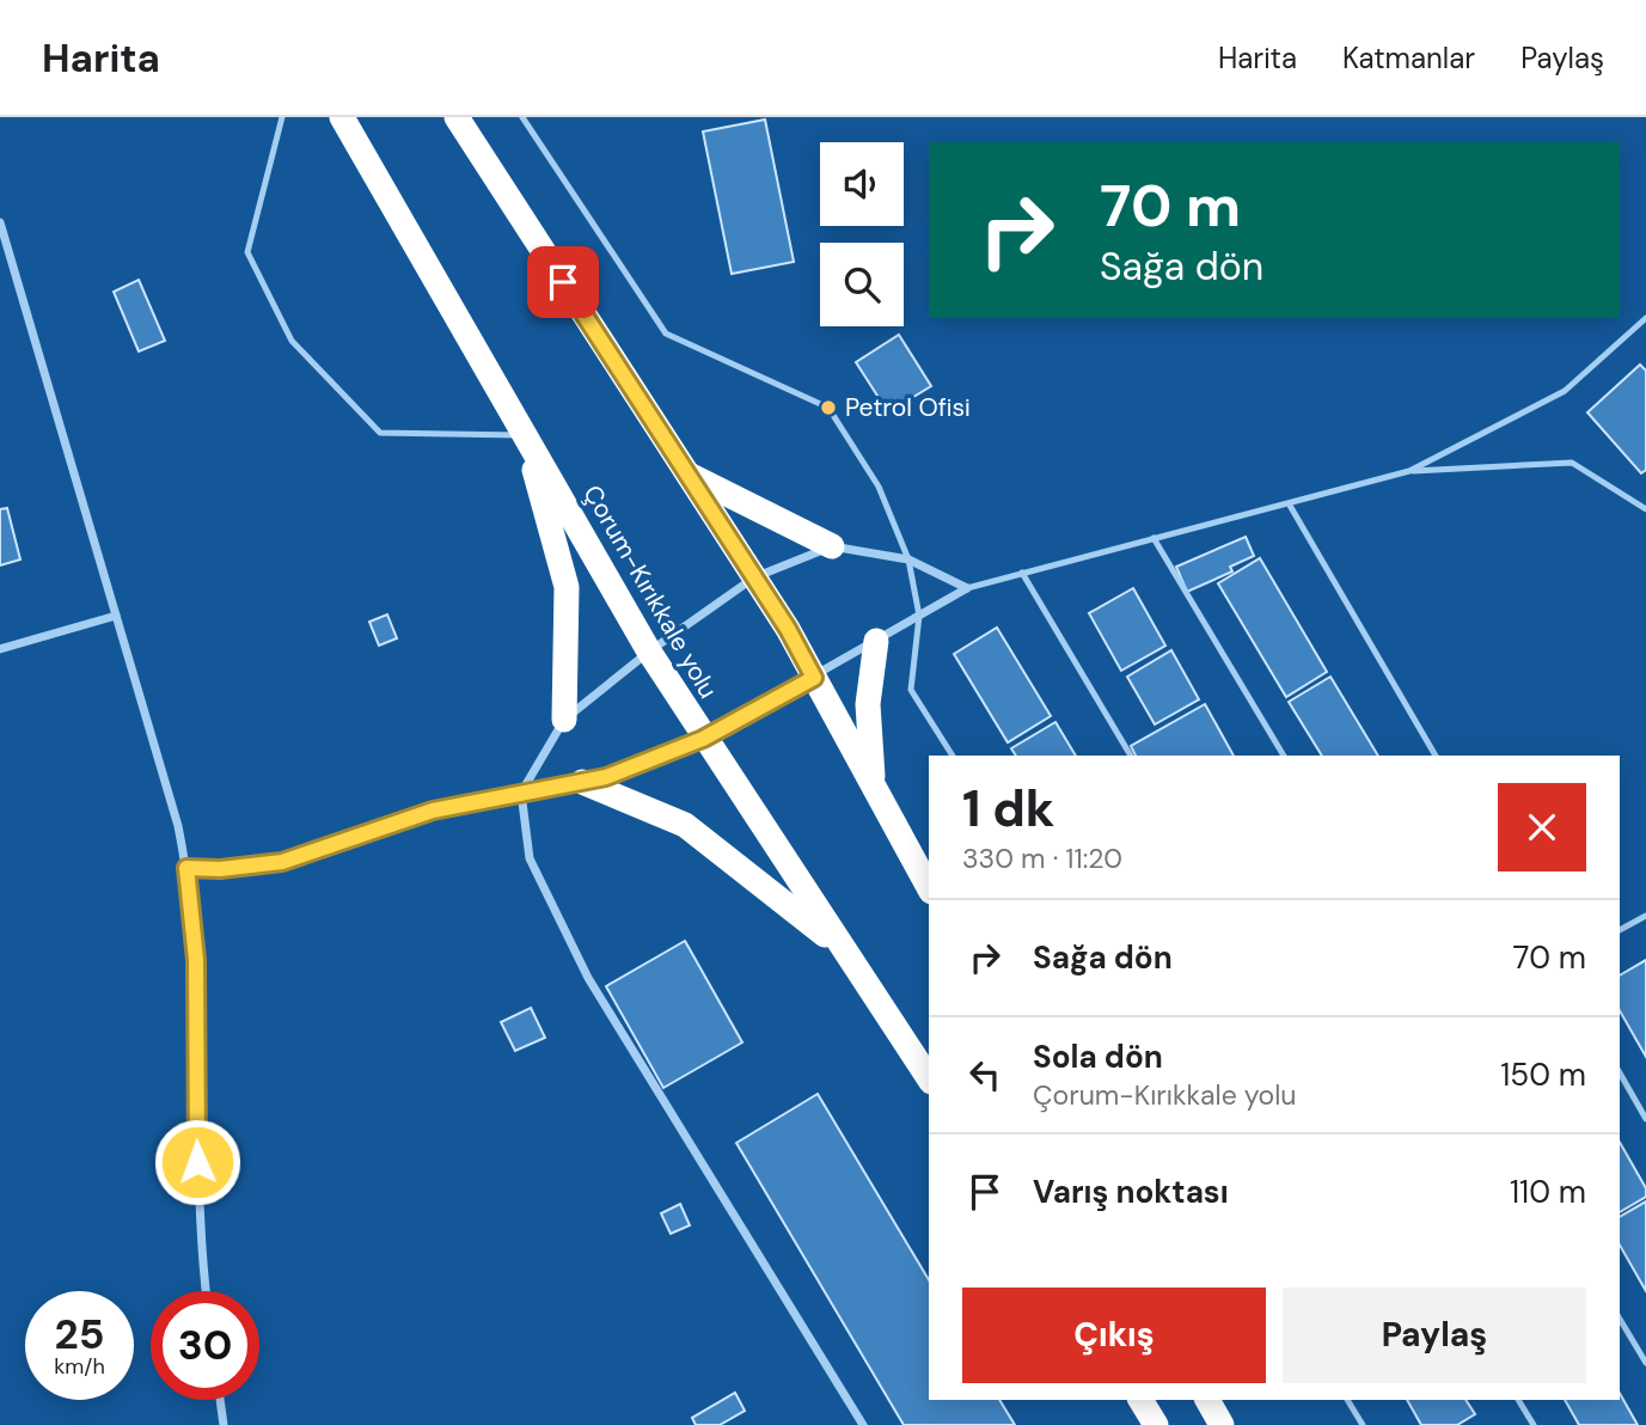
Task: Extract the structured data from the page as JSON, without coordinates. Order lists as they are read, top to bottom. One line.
{"streets":{"highway":["Çorum-Kırıkkale yolu"]},"places":["Petrol Ofisi"],"page":{"header":"Harita","nav":["Harita","Katmanlar","Paylaş"],"turn":["70 m","Sağa dön"],"heading":["1 dk","330 m · 11:20"],"list":[{"name":"Sağa dön","value":"70 m"},{"name":"Sola dön","note":"Çorum-Kırıkkale yolu","value":"150 m"},{"name":"Varış noktası","value":"110 m"}],"buttons":["Çıkış","Paylaş"],"speed":"25 km/h","limit":"30"}}
